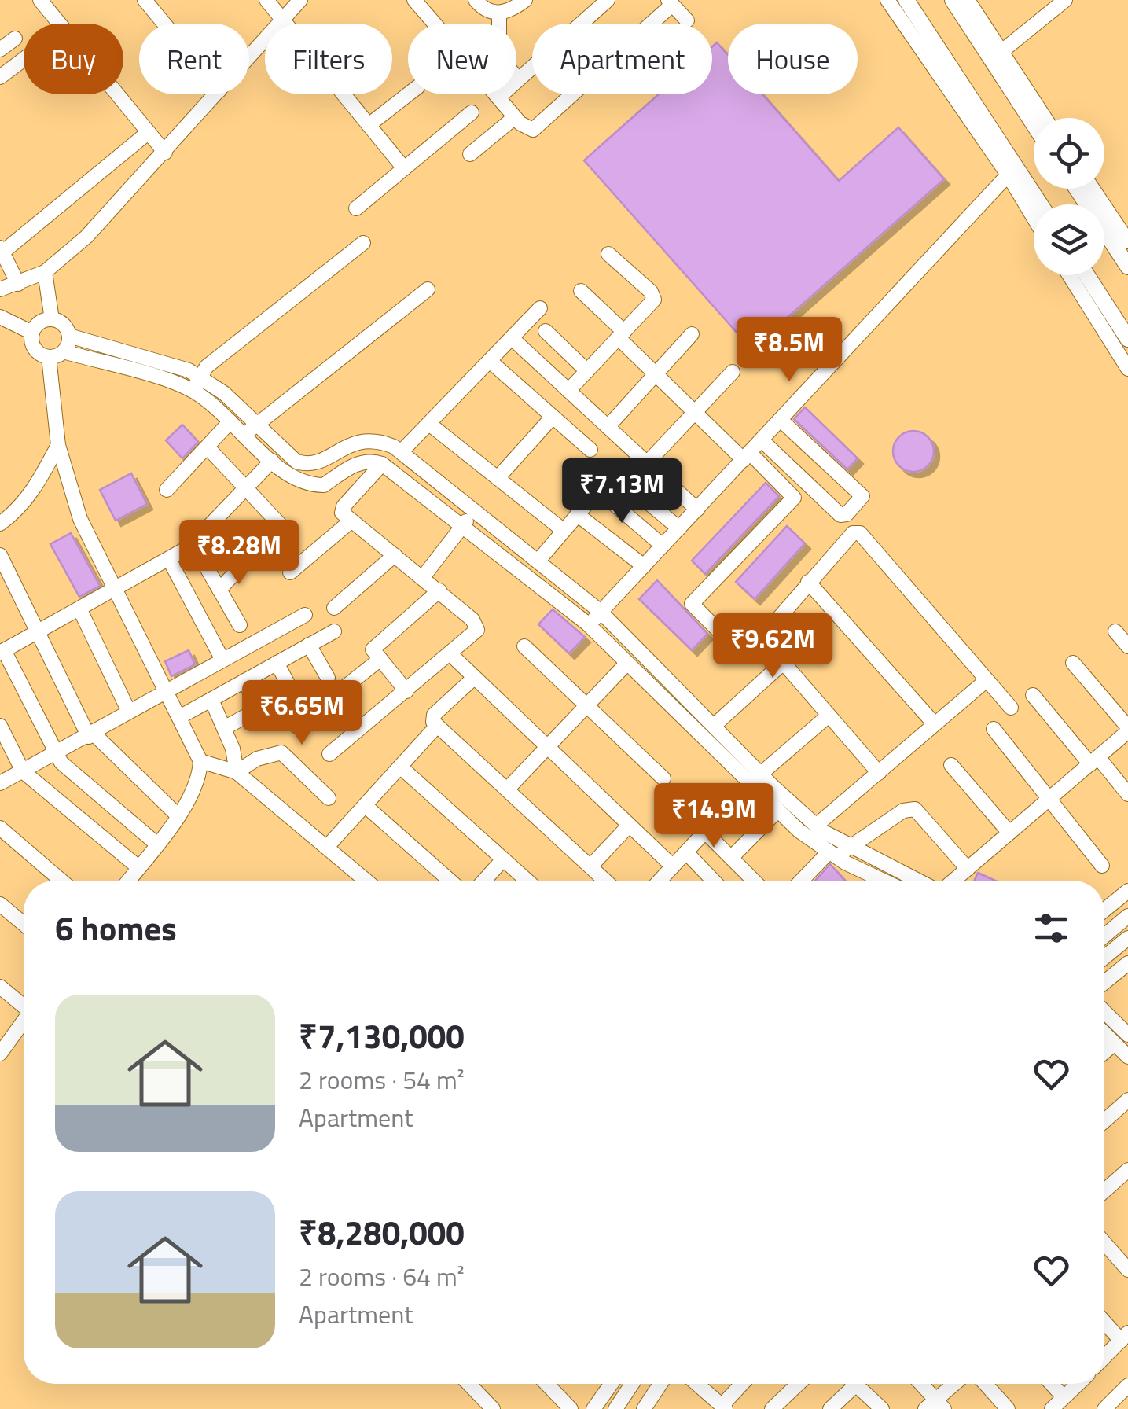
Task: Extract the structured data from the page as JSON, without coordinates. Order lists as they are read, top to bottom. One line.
{"page":{"chip":["Buy","Rent","Filters","New","Apartment","House"],"price":["₹8.5M","₹7.13M","₹8.28M","₹9.62M","₹6.65M","₹14.9M"],"heading":"6 homes","list":[{"name":"₹7,130,000","note":"2 rooms · 54 m² · Apartment"},{"name":"₹8,280,000","note":"2 rooms · 64 m² · Apartment"}]}}
